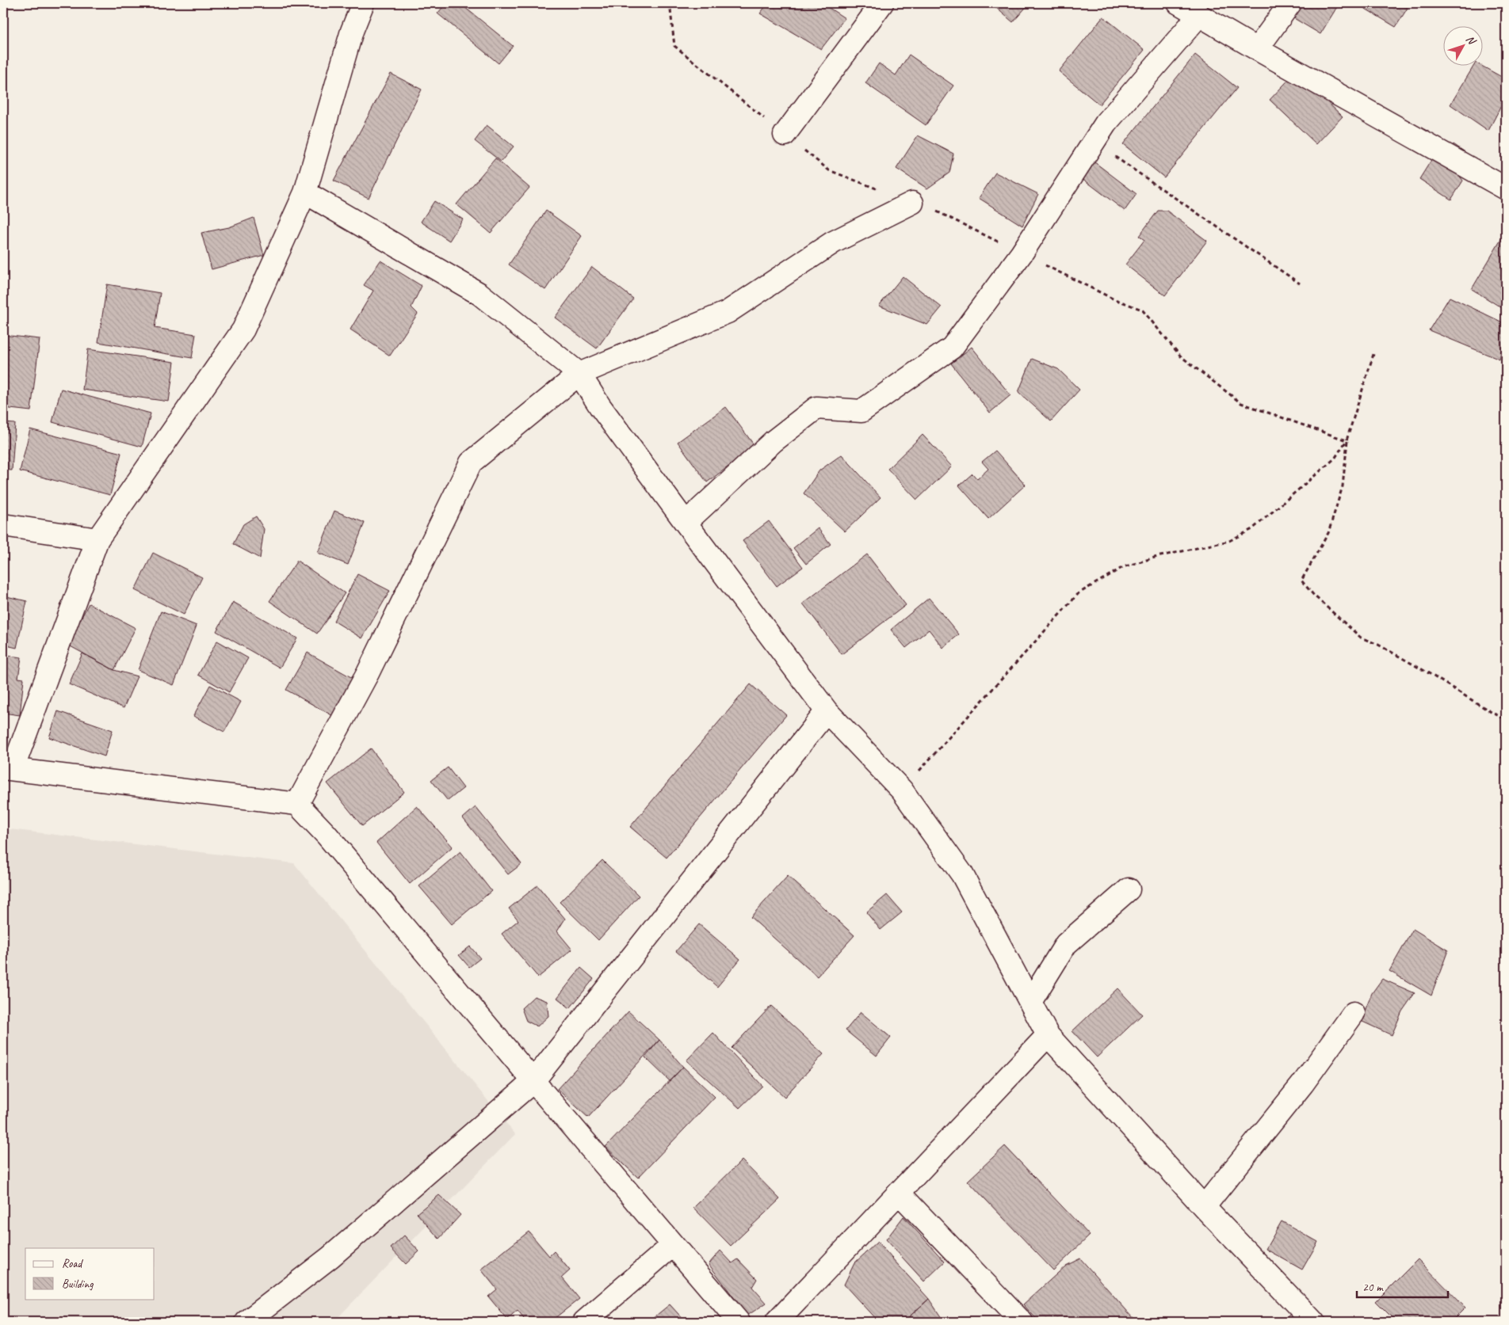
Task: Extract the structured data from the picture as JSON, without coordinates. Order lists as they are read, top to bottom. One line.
{"legend":["Road","Building"],"scale_bar":"20 m","north":"top right"}
